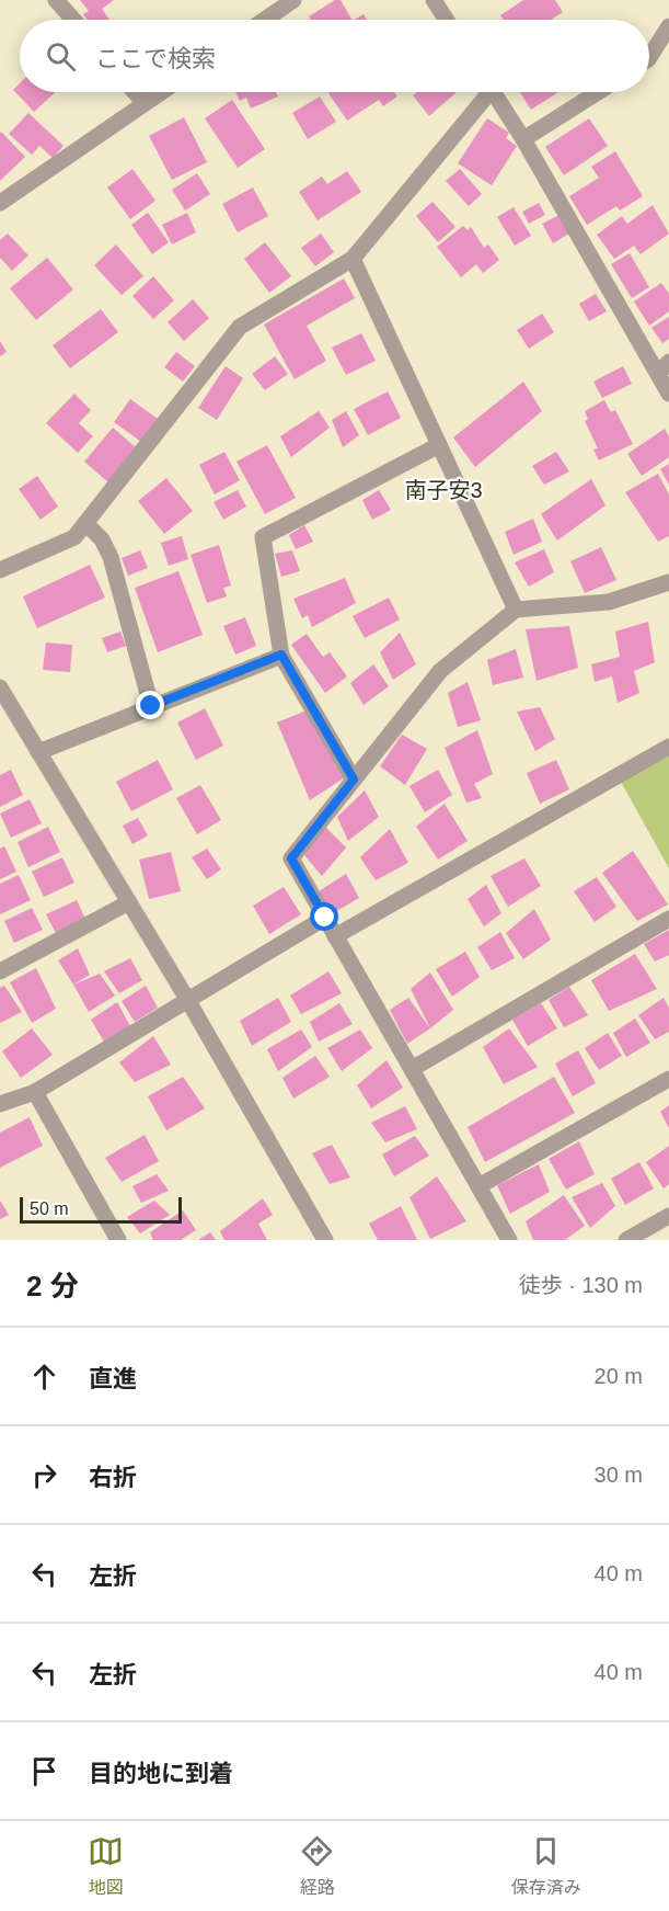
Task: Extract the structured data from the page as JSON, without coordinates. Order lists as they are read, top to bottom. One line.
{"districts":["南子安3"],"scale_bar":"50 m","page":{"search":"ここで検索","scale":"50 m","heading":["2 分","徒歩 · 130 m"],"list":[["直進","20 m"],["右折","30 m"],["左折","40 m"],["左折","40 m"],"目的地に到着"],"nav":["地図","経路","保存済み"]}}
